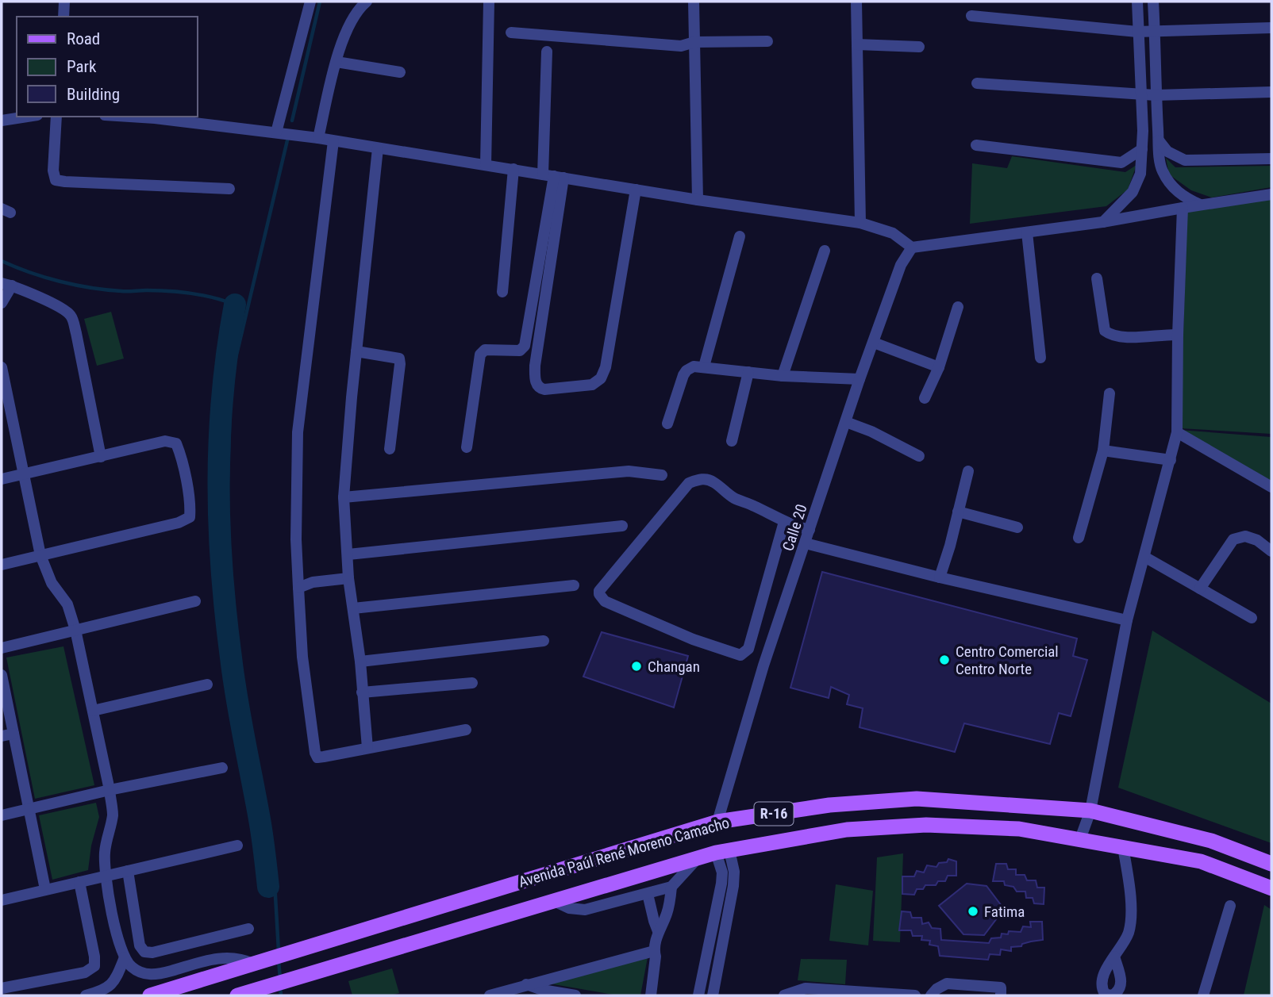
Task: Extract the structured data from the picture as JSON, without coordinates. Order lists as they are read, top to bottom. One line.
{"streets":{"main road":["R-16","Avenida Paúl René Moreno Camacho"],"street":["Calle 20"]},"crossings":[["Calle 20","Avenida Paúl René Moreno Camacho"]],"places":["Centro Comercial Centro Norte","Changan","Fatima"],"legend":["Road","Park","Building"]}
